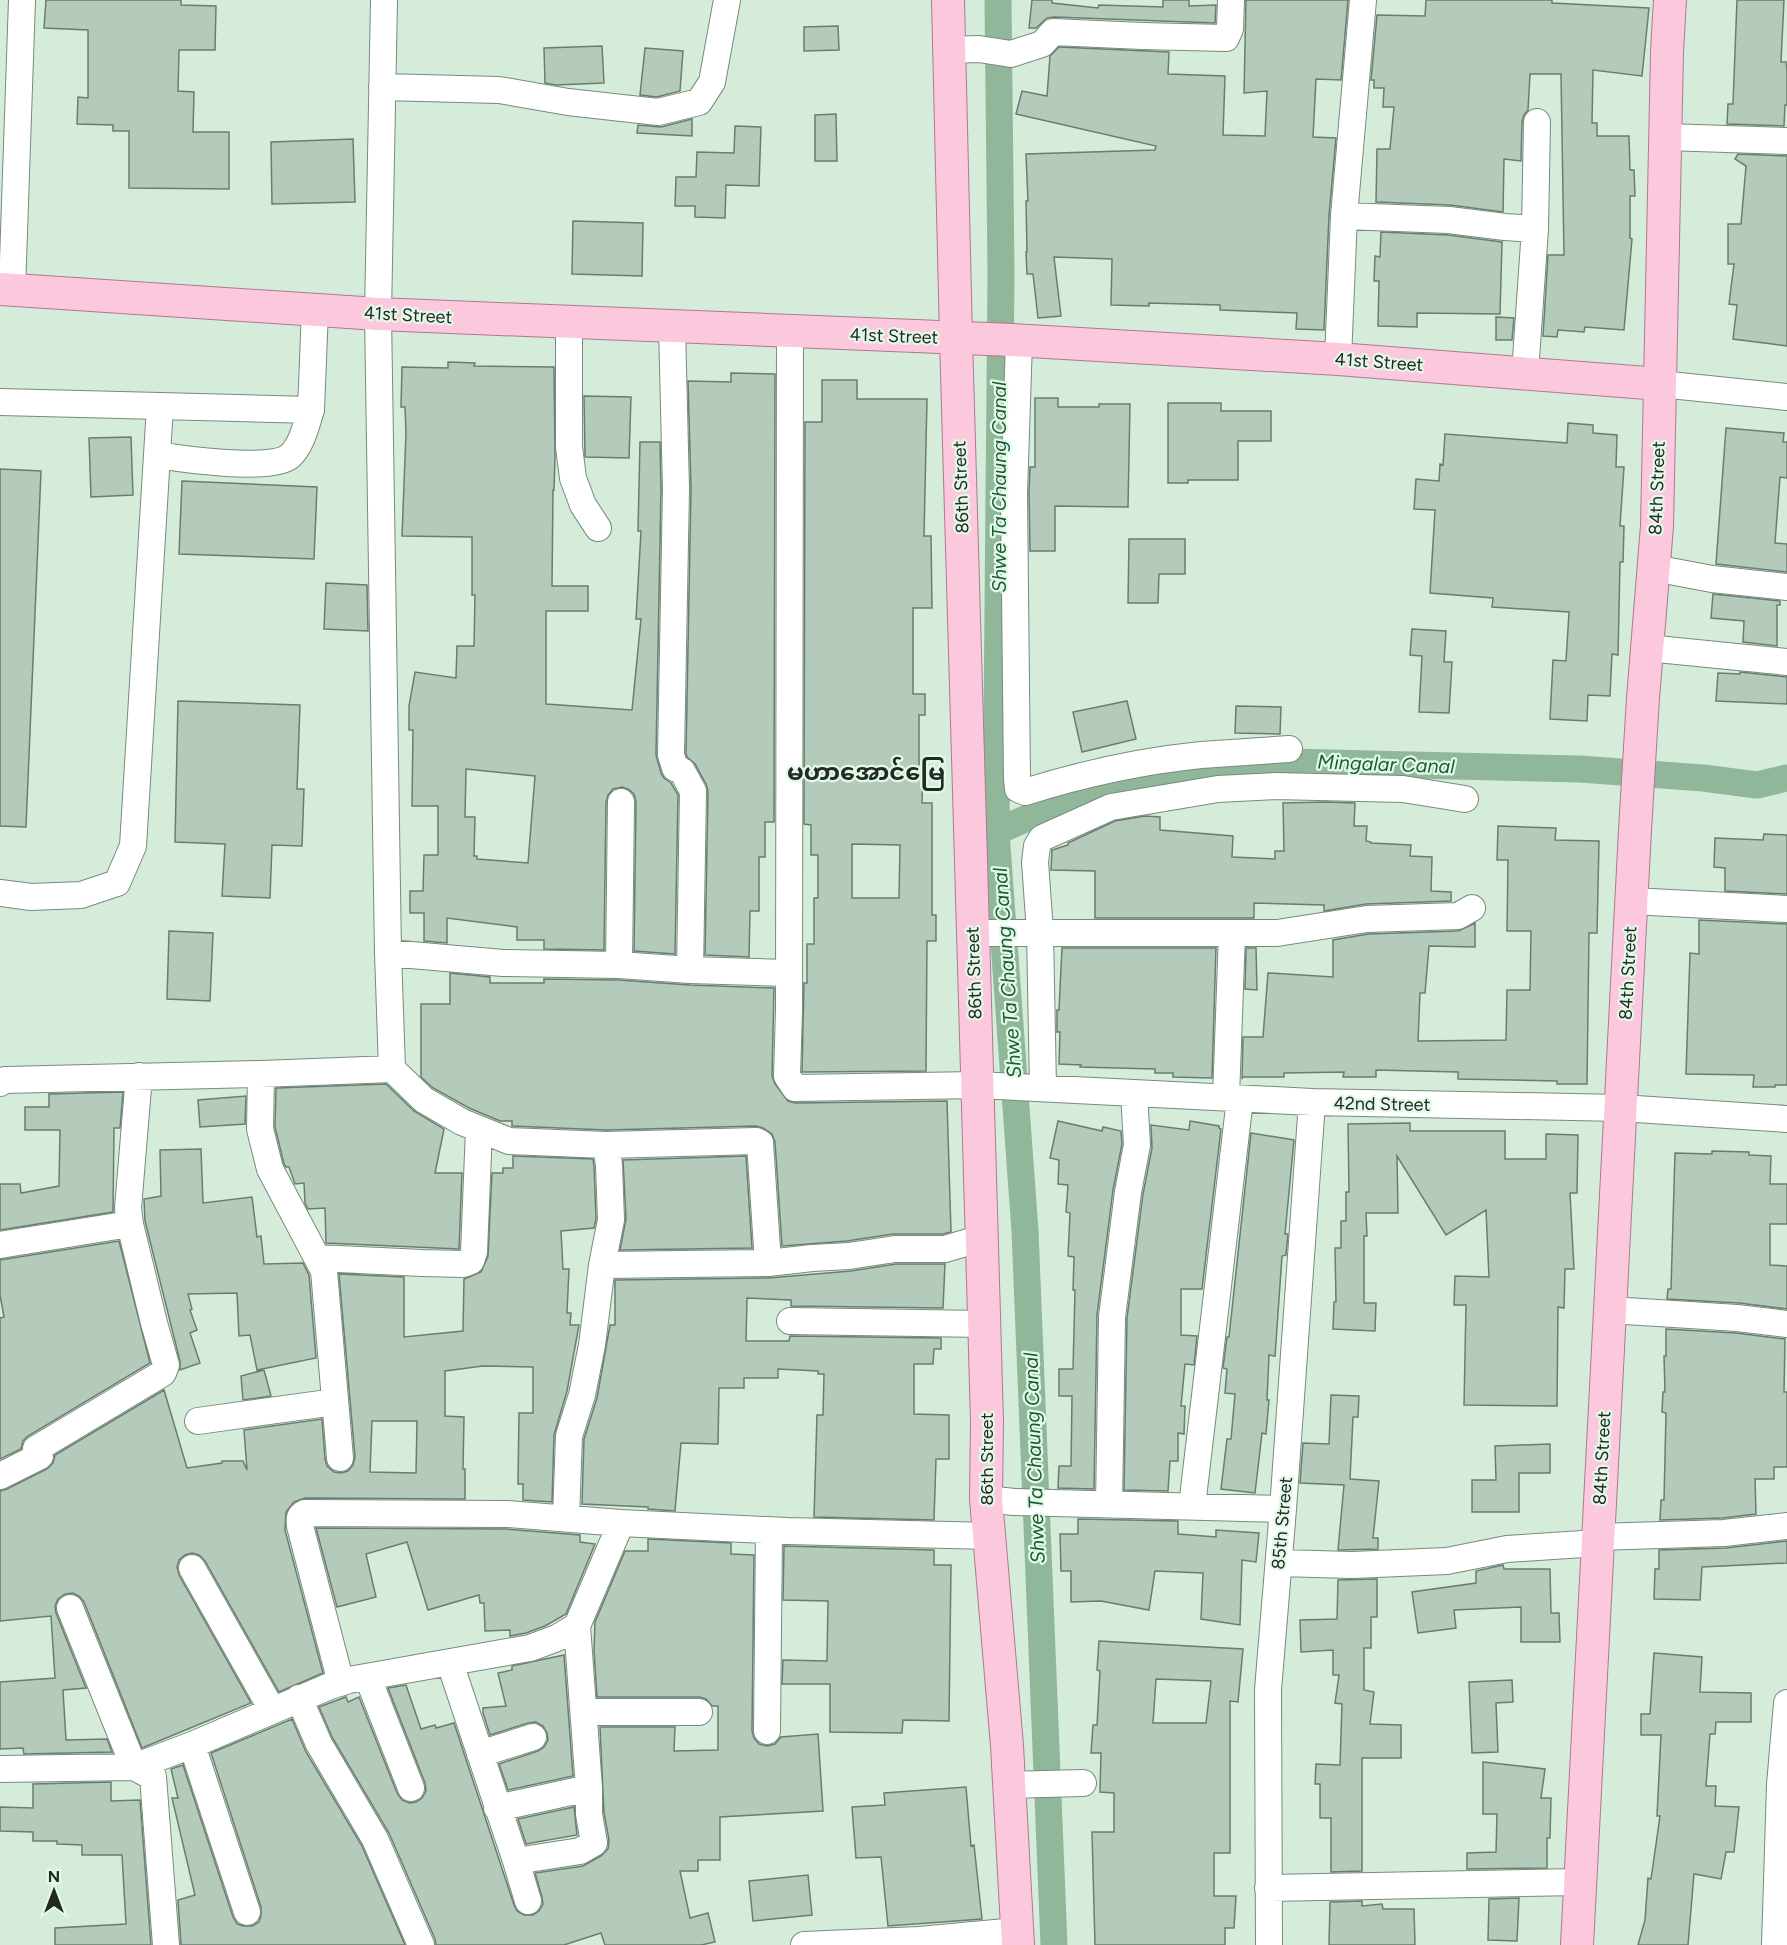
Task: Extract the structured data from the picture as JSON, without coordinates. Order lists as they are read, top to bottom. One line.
{"streets":{"main road":["41st Street","86th Street","84th Street"],"street":["42nd Street","85th Street"]},"crossings":[["41st Street","86th Street"],["41st Street","84th Street"],["86th Street","42nd Street"],["84th Street","42nd Street"],["42nd Street","85th Street"]],"districts":["မဟာအောင်မြေ"],"water":["Shwe Ta Chaung Canal","Mingalar Canal"],"north":"top"}
